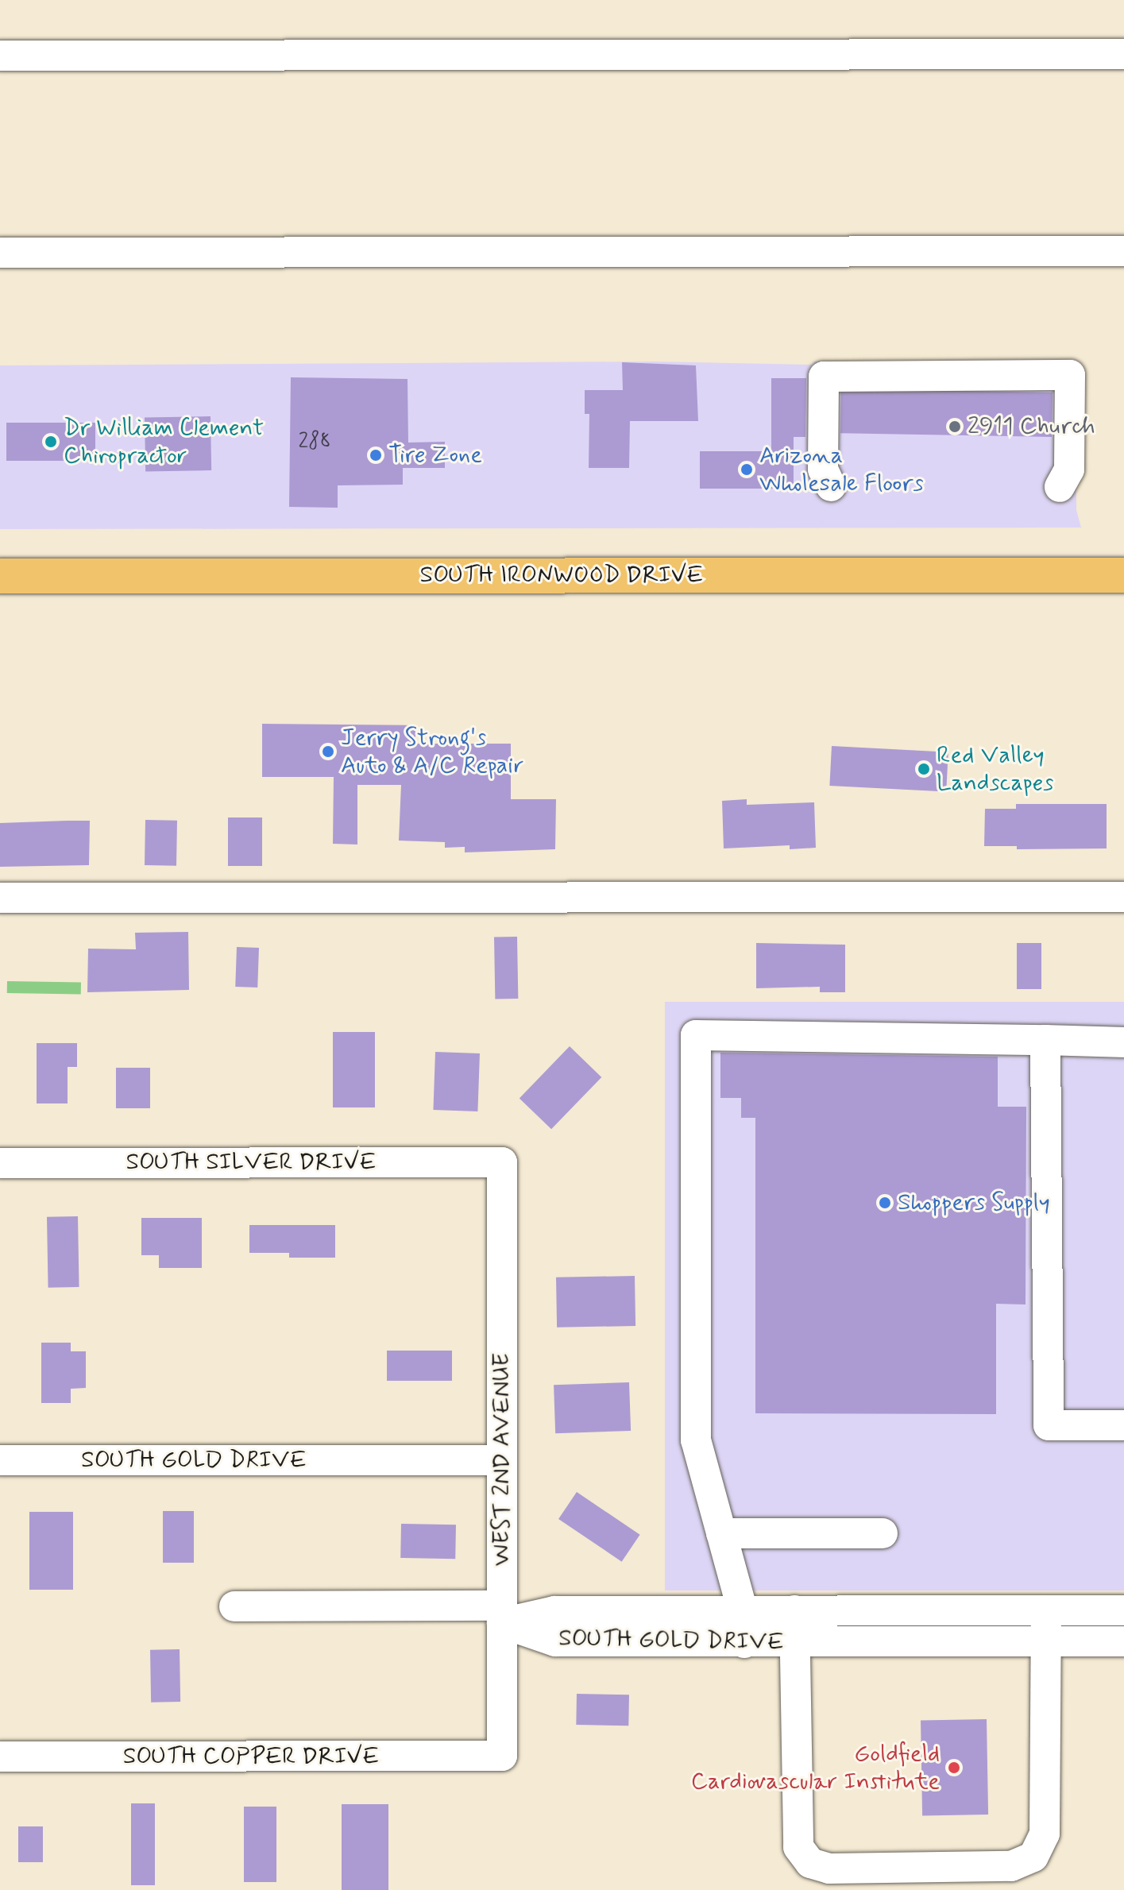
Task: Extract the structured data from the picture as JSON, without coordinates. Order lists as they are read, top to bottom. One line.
{"streets":{"main road":["SOUTH IRONWOOD DRIVE"],"street":["SOUTH SILVER DRIVE","WEST 2ND AVENUE","SOUTH GOLD DRIVE","SOUTH COPPER DRIVE"]},"crossings":[["SOUTH SILVER DRIVE","WEST 2ND AVENUE"],["WEST 2ND AVENUE","SOUTH GOLD DRIVE"],["WEST 2ND AVENUE","SOUTH COPPER DRIVE"]],"places":["2911 Church","Dr William Clement Chiropractor","Tire Zone","Arizona Wholesale Floors","Jerry Strong's Auto & A/C Repair","Red Valley Landscapes","Shoppers Supply","Goldfield Cardiovascular Institute"],"house_numbers":["288"]}
